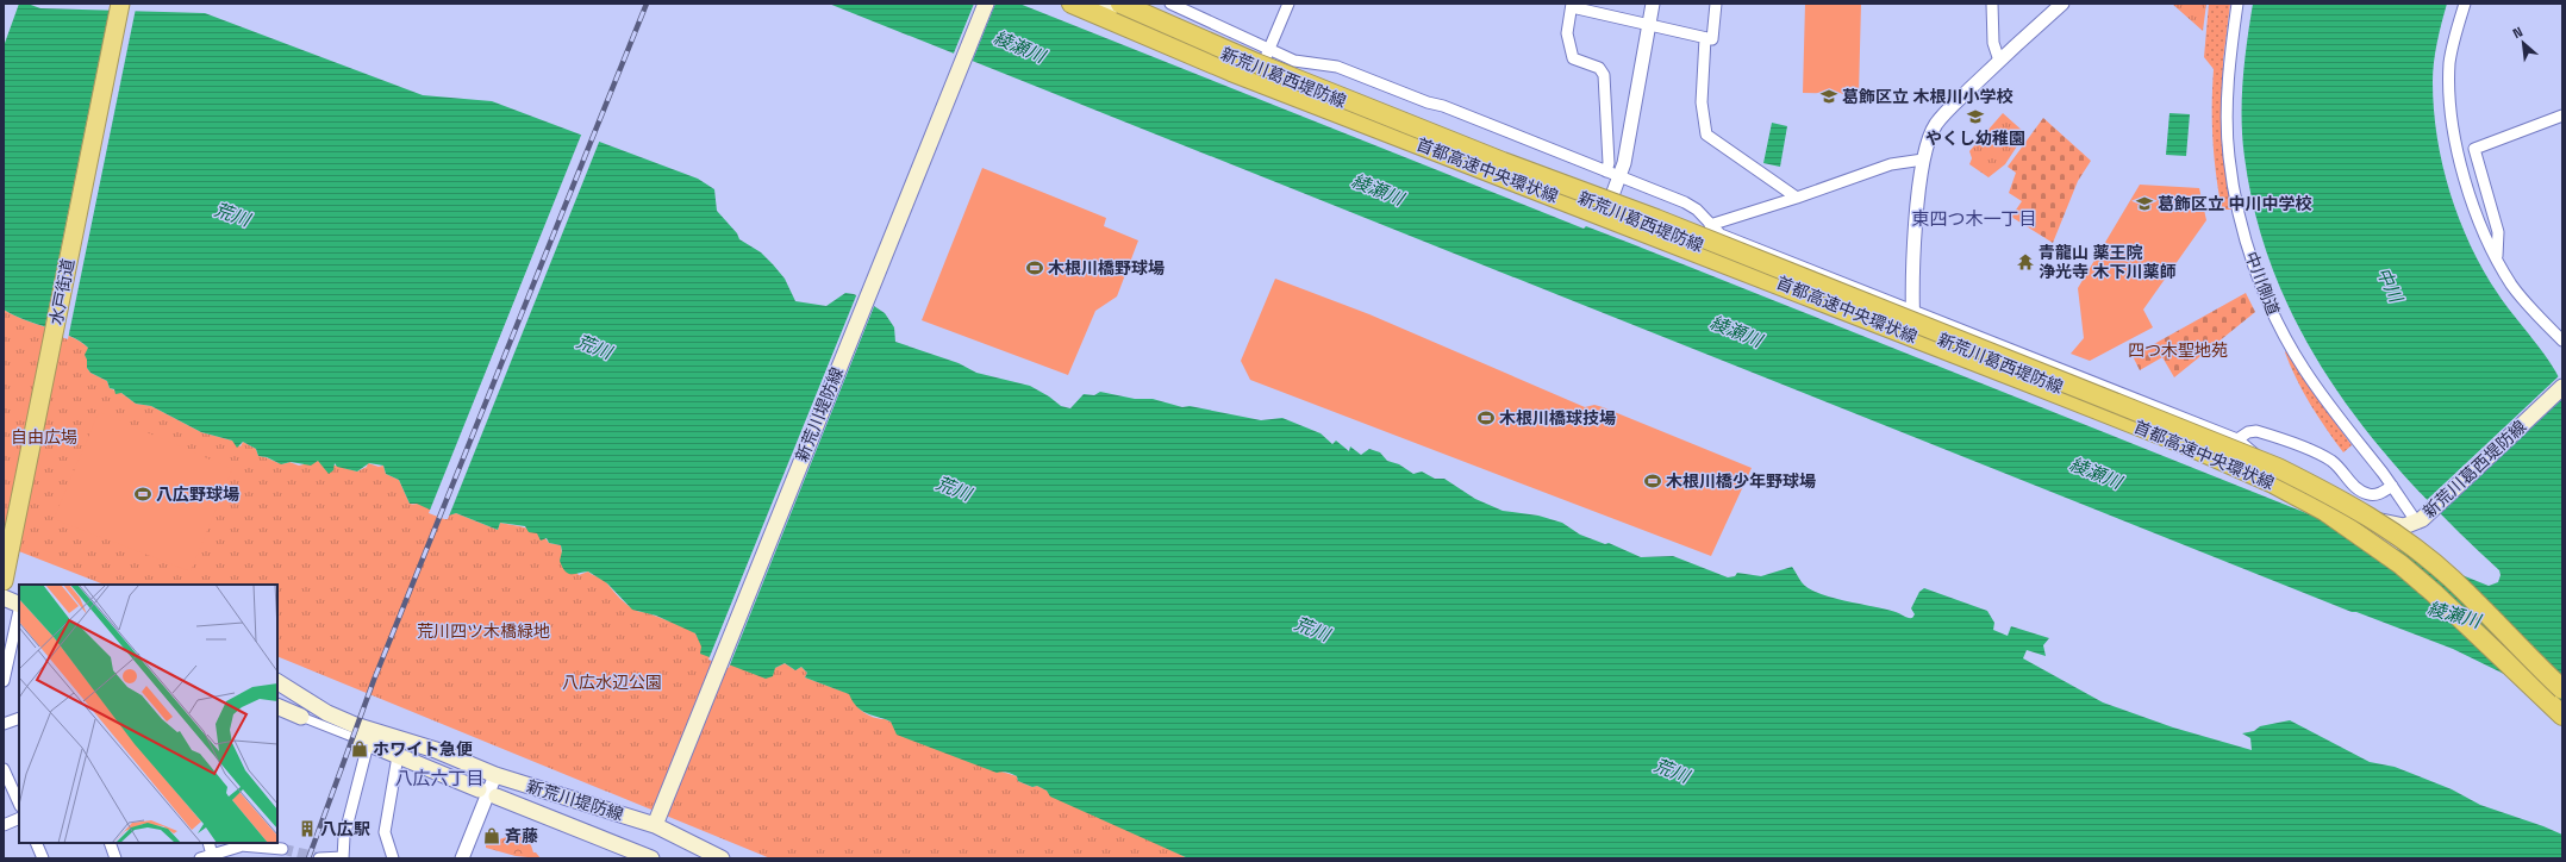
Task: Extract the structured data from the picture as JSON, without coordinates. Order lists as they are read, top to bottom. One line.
{"streets":{"highway":["首都高速中央環状線","水戸街道"],"main road":["新荒川葛西堤防線","新荒川堤防線"],"street":["中川側道"]},"crossings":[["新荒川葛西堤防線","首都高速中央環状線"],["新荒川葛西堤防線","中川側道"]],"districts":["東四つ木一丁目","八広六丁目"],"water":["綾瀬川","荒川","中川"],"parks":["四つ木聖地苑","自由広場","荒川四ツ木橋緑地","八広水辺公園"],"places":{"school or university":["葛飾区立 木根川小学校","やくし幼稚園","葛飾区立 中川中学校"],"temple":["青龍山 薬王院 浄光寺 木下川薬師"],"sports":["木根川橋野球場","木根川橋球技場","木根川橋少年野球場","八広野球場"],"shop":["ホワイト急便","斉藤"],"building":["八広駅"]},"north":"top left"}
